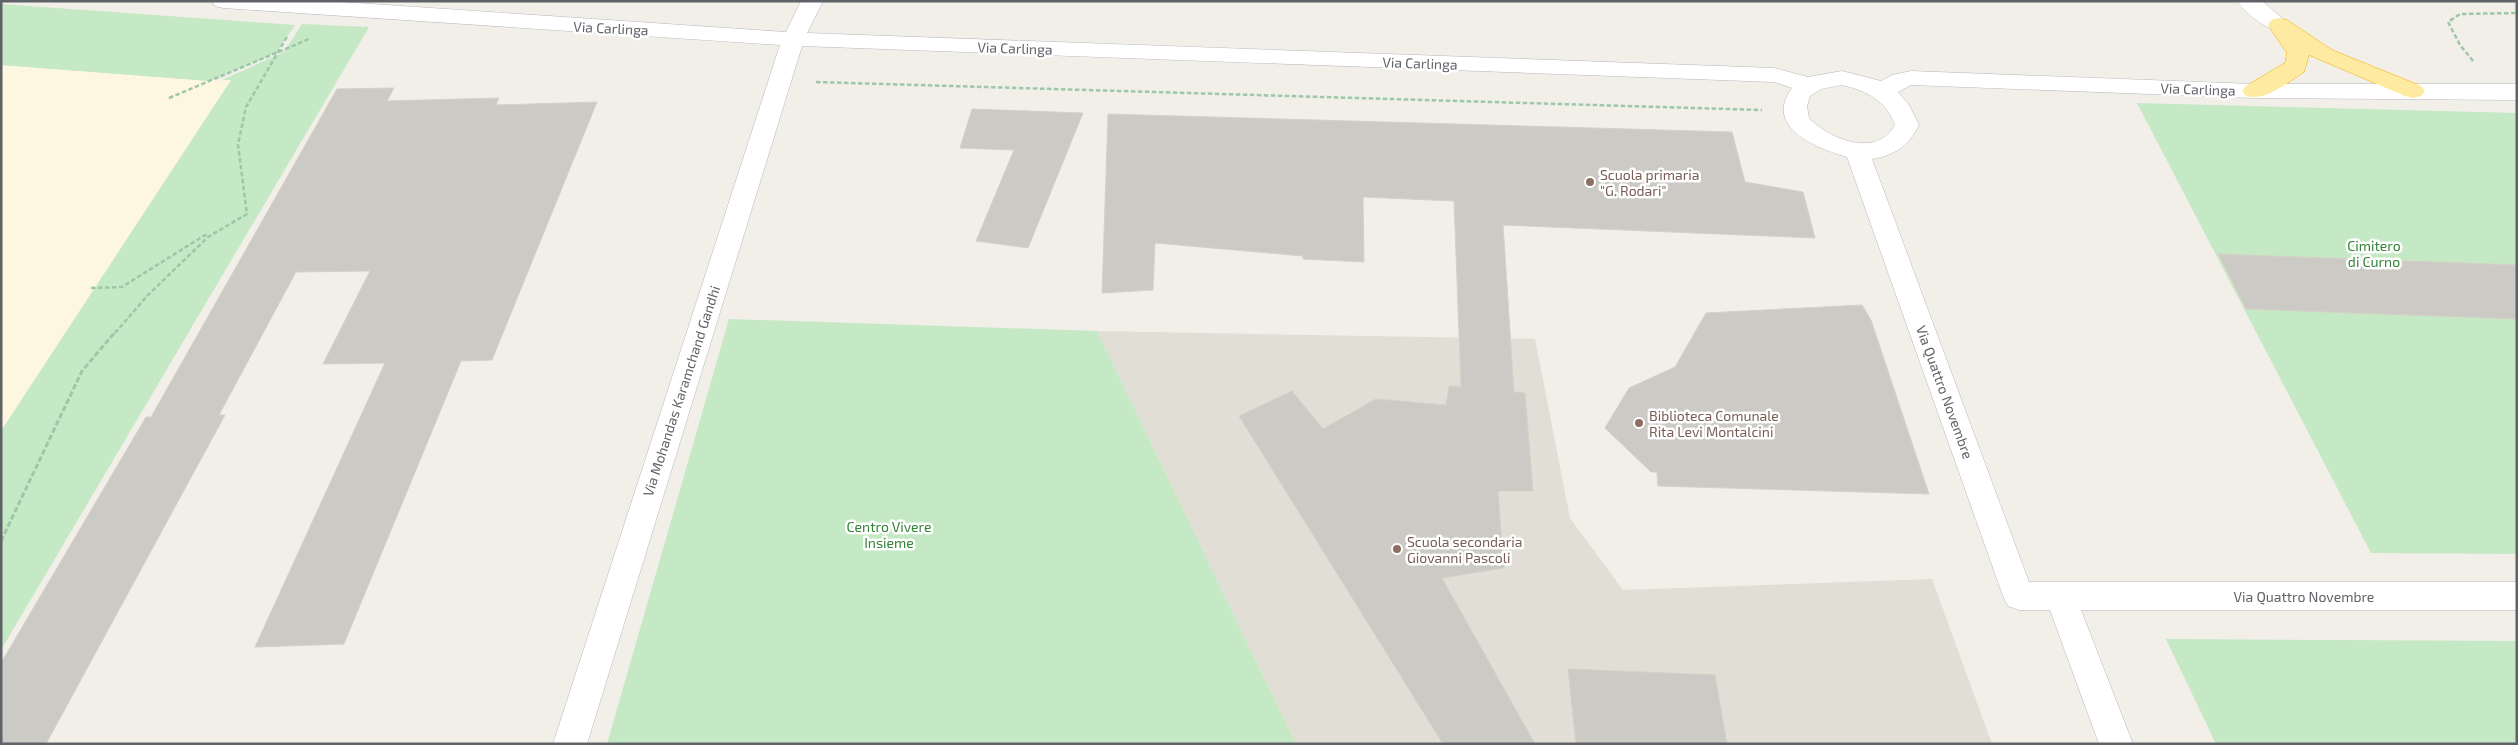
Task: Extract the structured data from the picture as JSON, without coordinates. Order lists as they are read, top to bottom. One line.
{"streets":{"street":["Via Carlinga","Via Mohandas Karamchand Gandhi","Via Quattro Novembre"]},"crossings":[["Via Carlinga","Via Mohandas Karamchand Gandhi"],["Via Carlinga","Via Quattro Novembre"]],"parks":["Cimitero di Curno","Centro Vivere Insieme"],"places":["Scuola primaria \"G. Rodari\"","Biblioteca Comunale Rita Levi Montalcini","Scuola secondaria Giovanni Pascoli"]}
